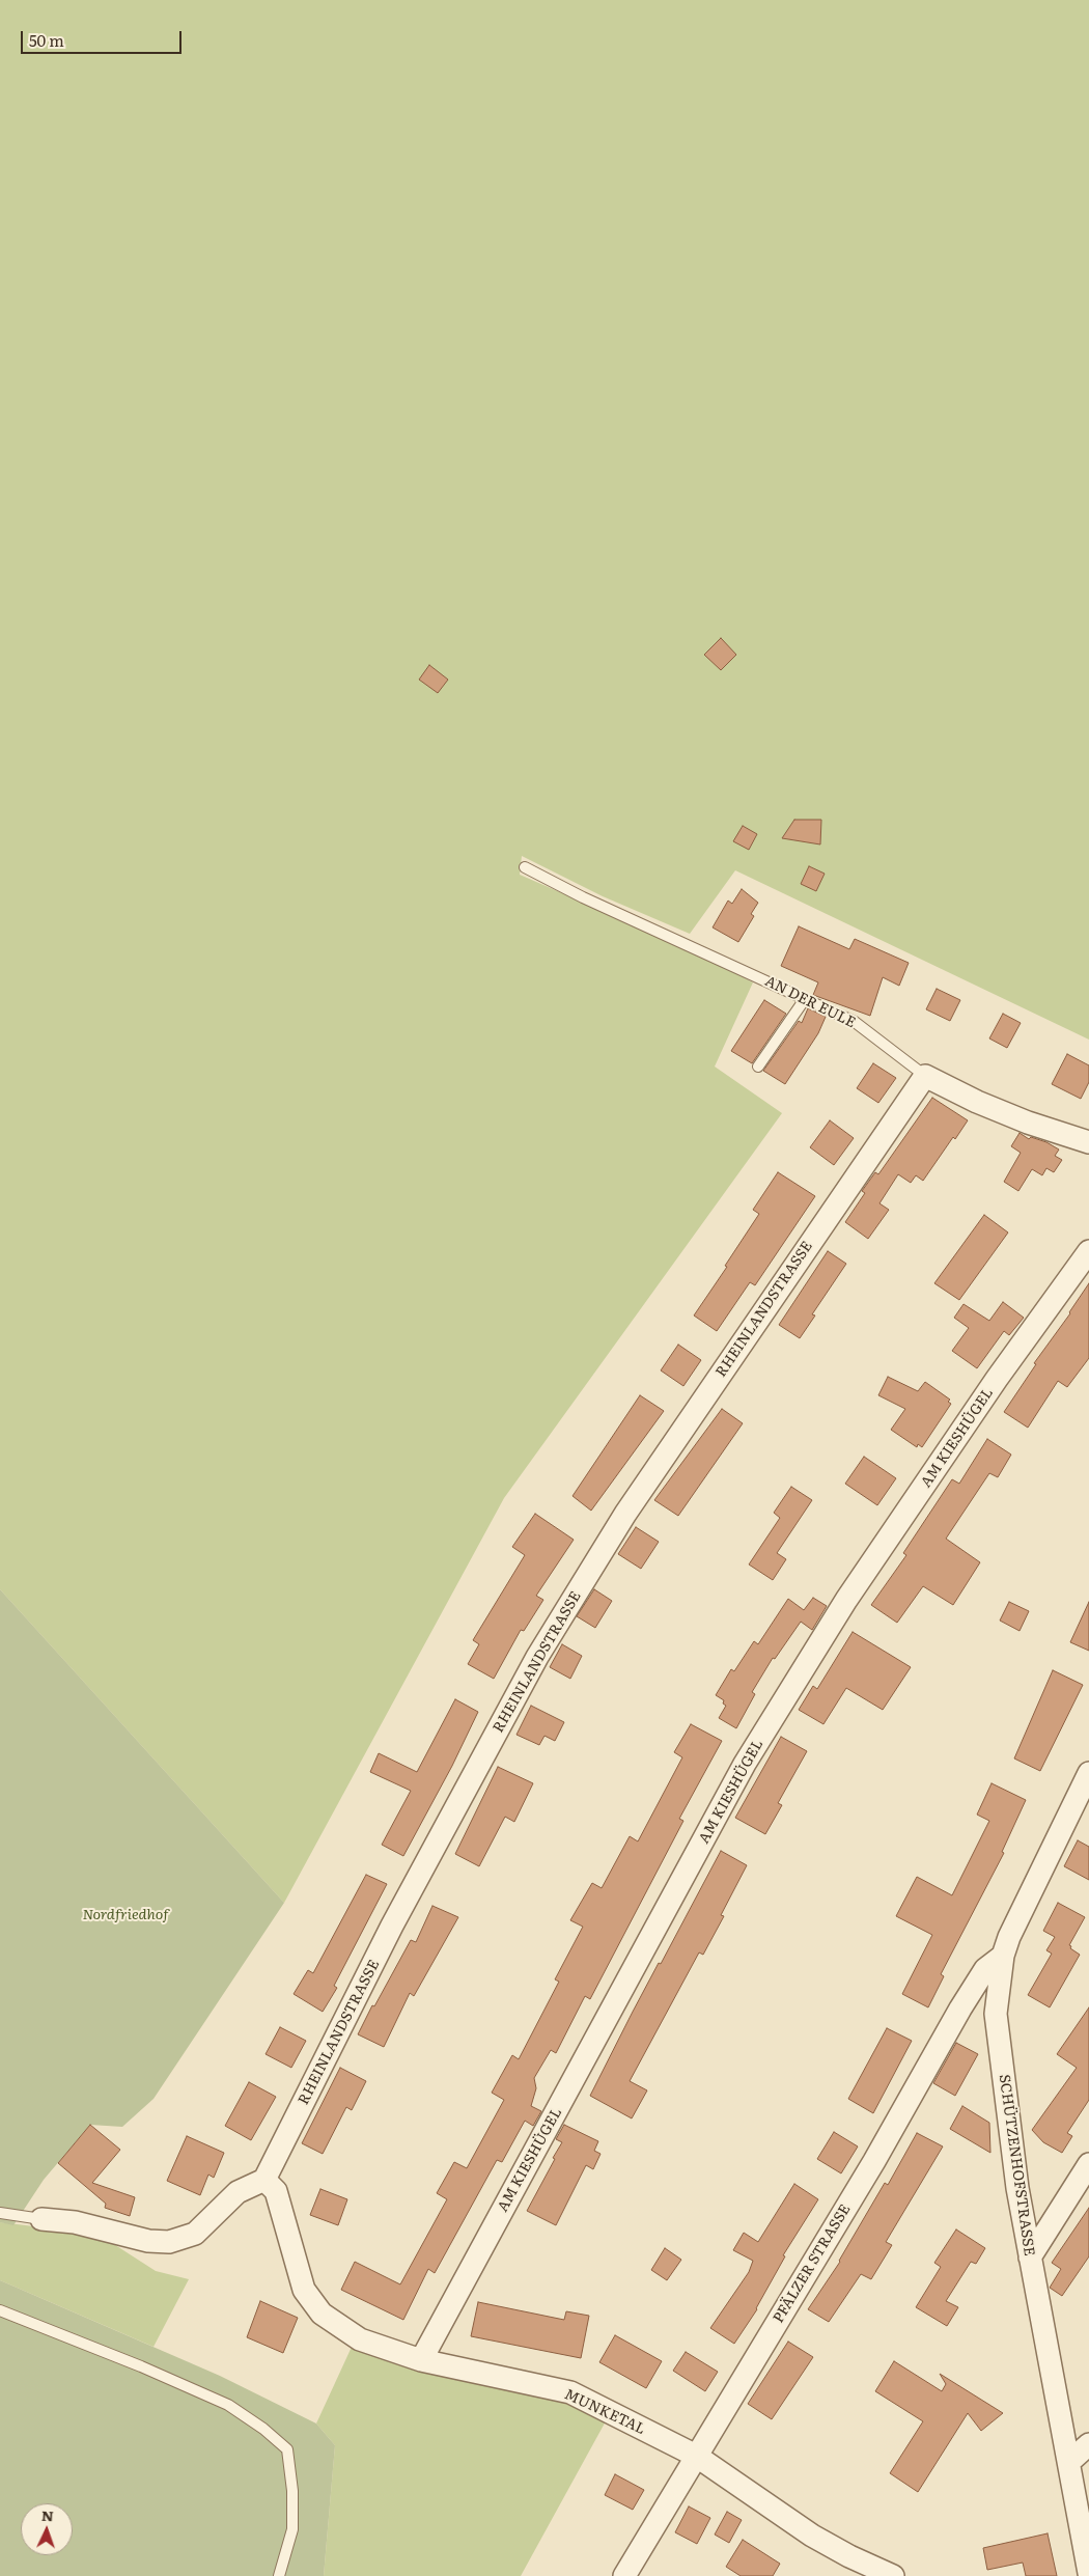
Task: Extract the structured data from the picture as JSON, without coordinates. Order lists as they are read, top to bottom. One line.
{"streets":{"street":["AN DER EULE","RHEINLANDSTRASSE","AM KIESHÜGEL","SCHÜTZENHOFSTRASSE","PFÄLZER STRASSE","MUNKETAL"]},"crossings":[["AN DER EULE","RHEINLANDSTRASSE"],["RHEINLANDSTRASSE","MUNKETAL"],["AM KIESHÜGEL","MUNKETAL"],["SCHÜTZENHOFSTRASSE","PFÄLZER STRASSE"],["PFÄLZER STRASSE","MUNKETAL"]],"parks":["Nordfriedhof"],"scale_bar":"50 m","north":"top"}
